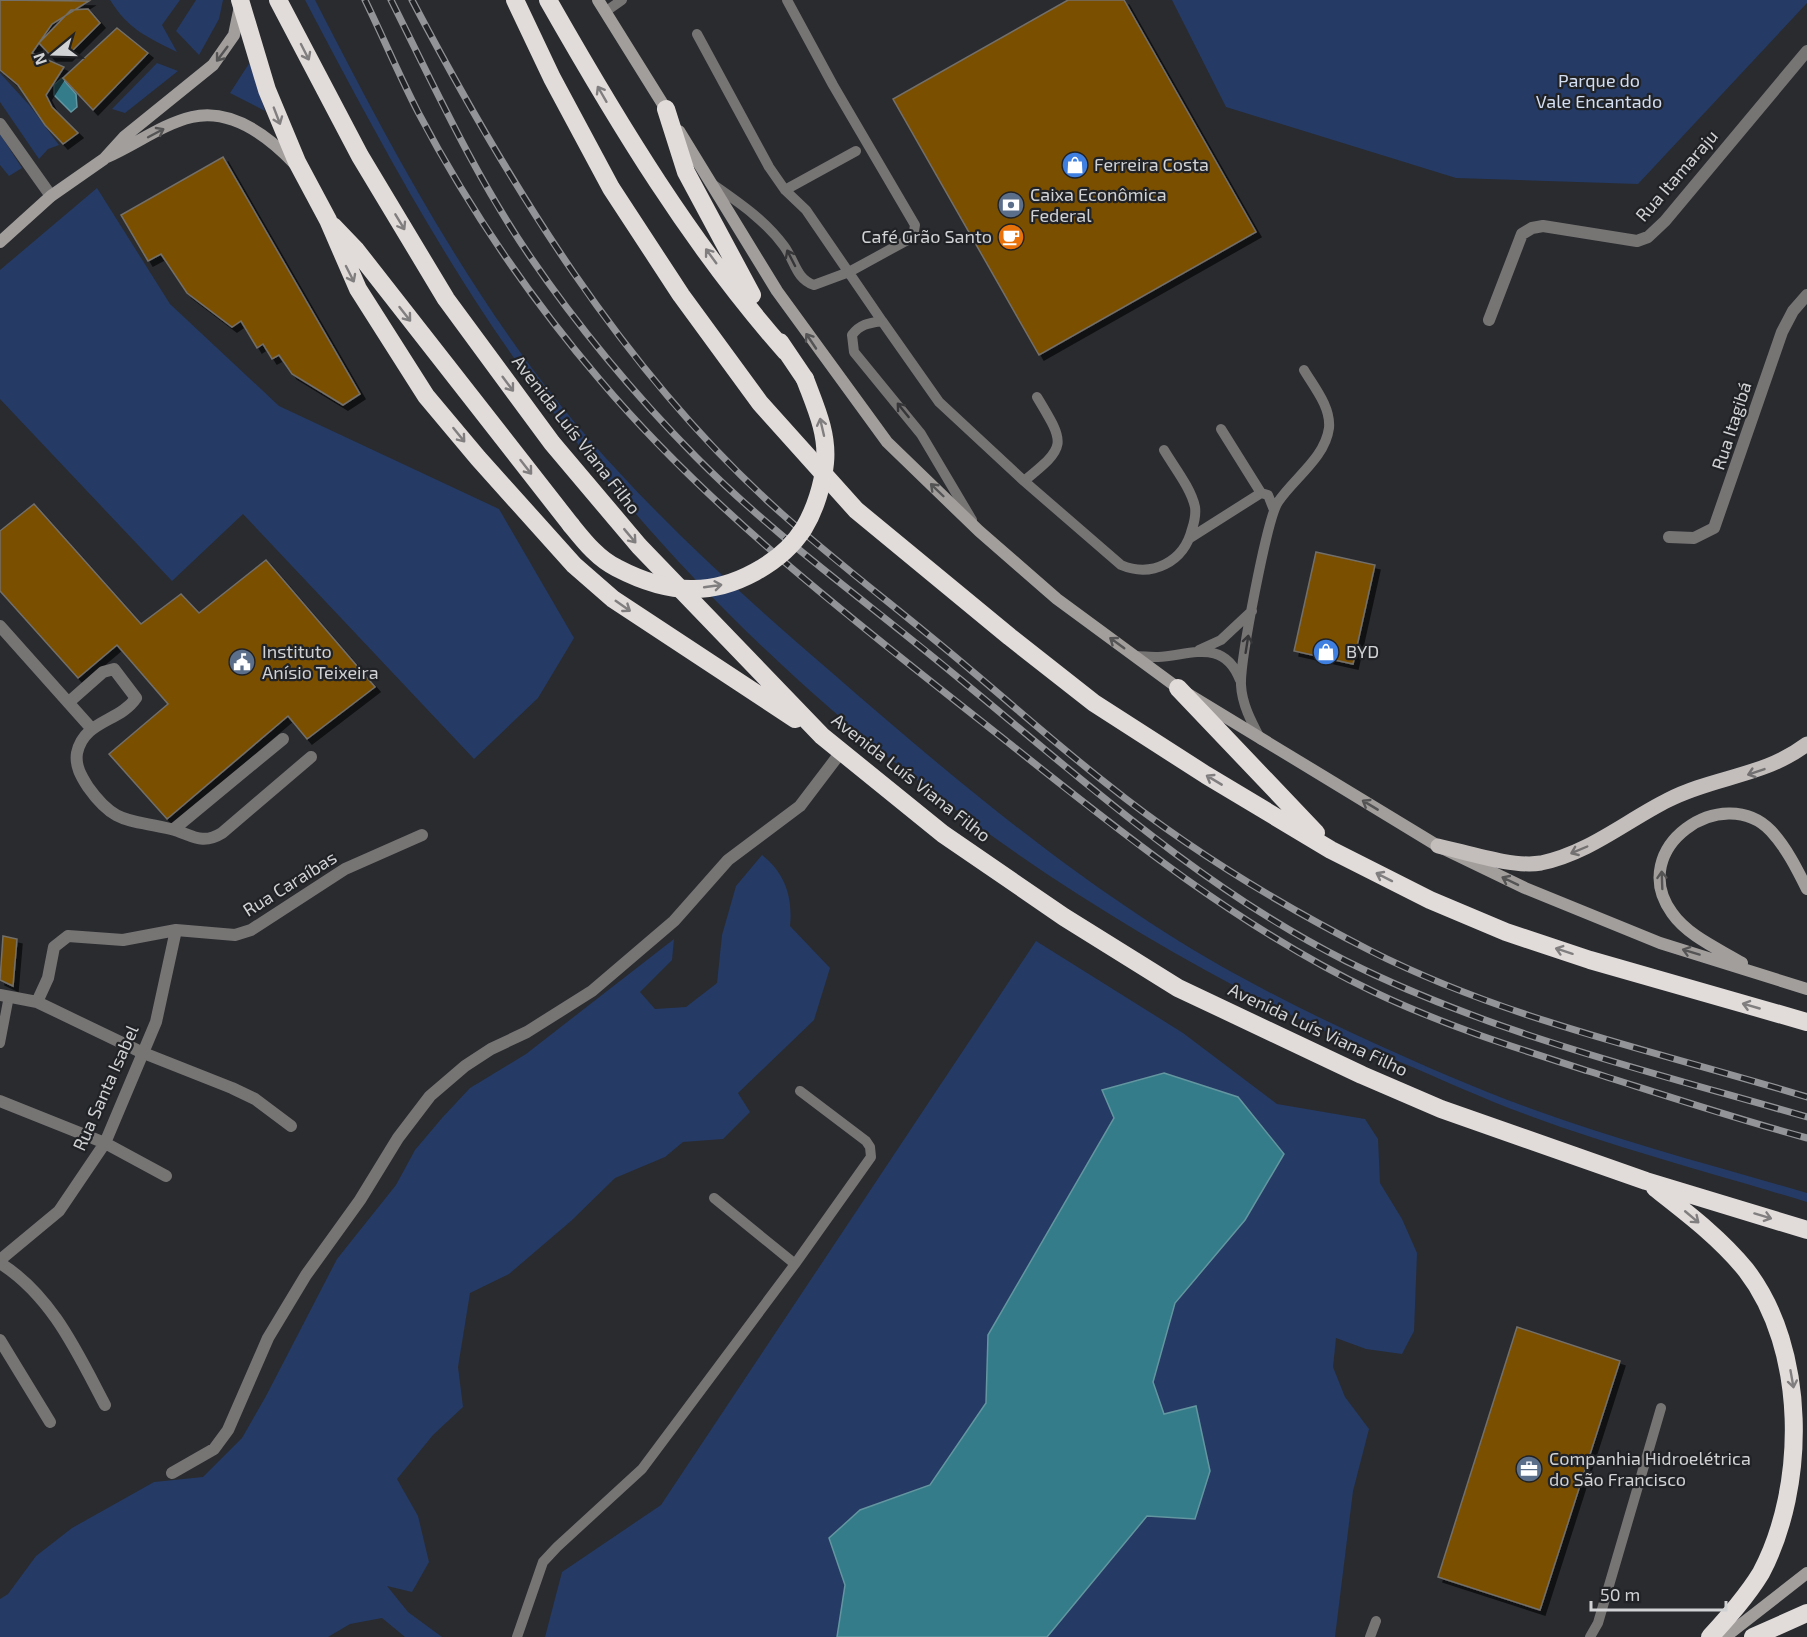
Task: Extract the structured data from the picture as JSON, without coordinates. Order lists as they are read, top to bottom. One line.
{"streets":{"highway":["Avenida Luís Viana Filho"],"street":["Rua Itamaraju","Rua Itagibá","Rua Caraíbas","Rua Santa Isabel"]},"crossings":[["Rua Caraíbas","Rua Santa Isabel"]],"parks":["Parque do Vale Encantado"],"places":{"shop":["Ferreira Costa","BYD"],"bank":["Caixa Econômica Federal"],"cafe":["Café Grão Santo"],"public building":["Instituto Anísio Teixeira"],"office":["Companhia Hidroelétrica do São Francisco"]},"scale_bar":"50 m","north":"left"}
